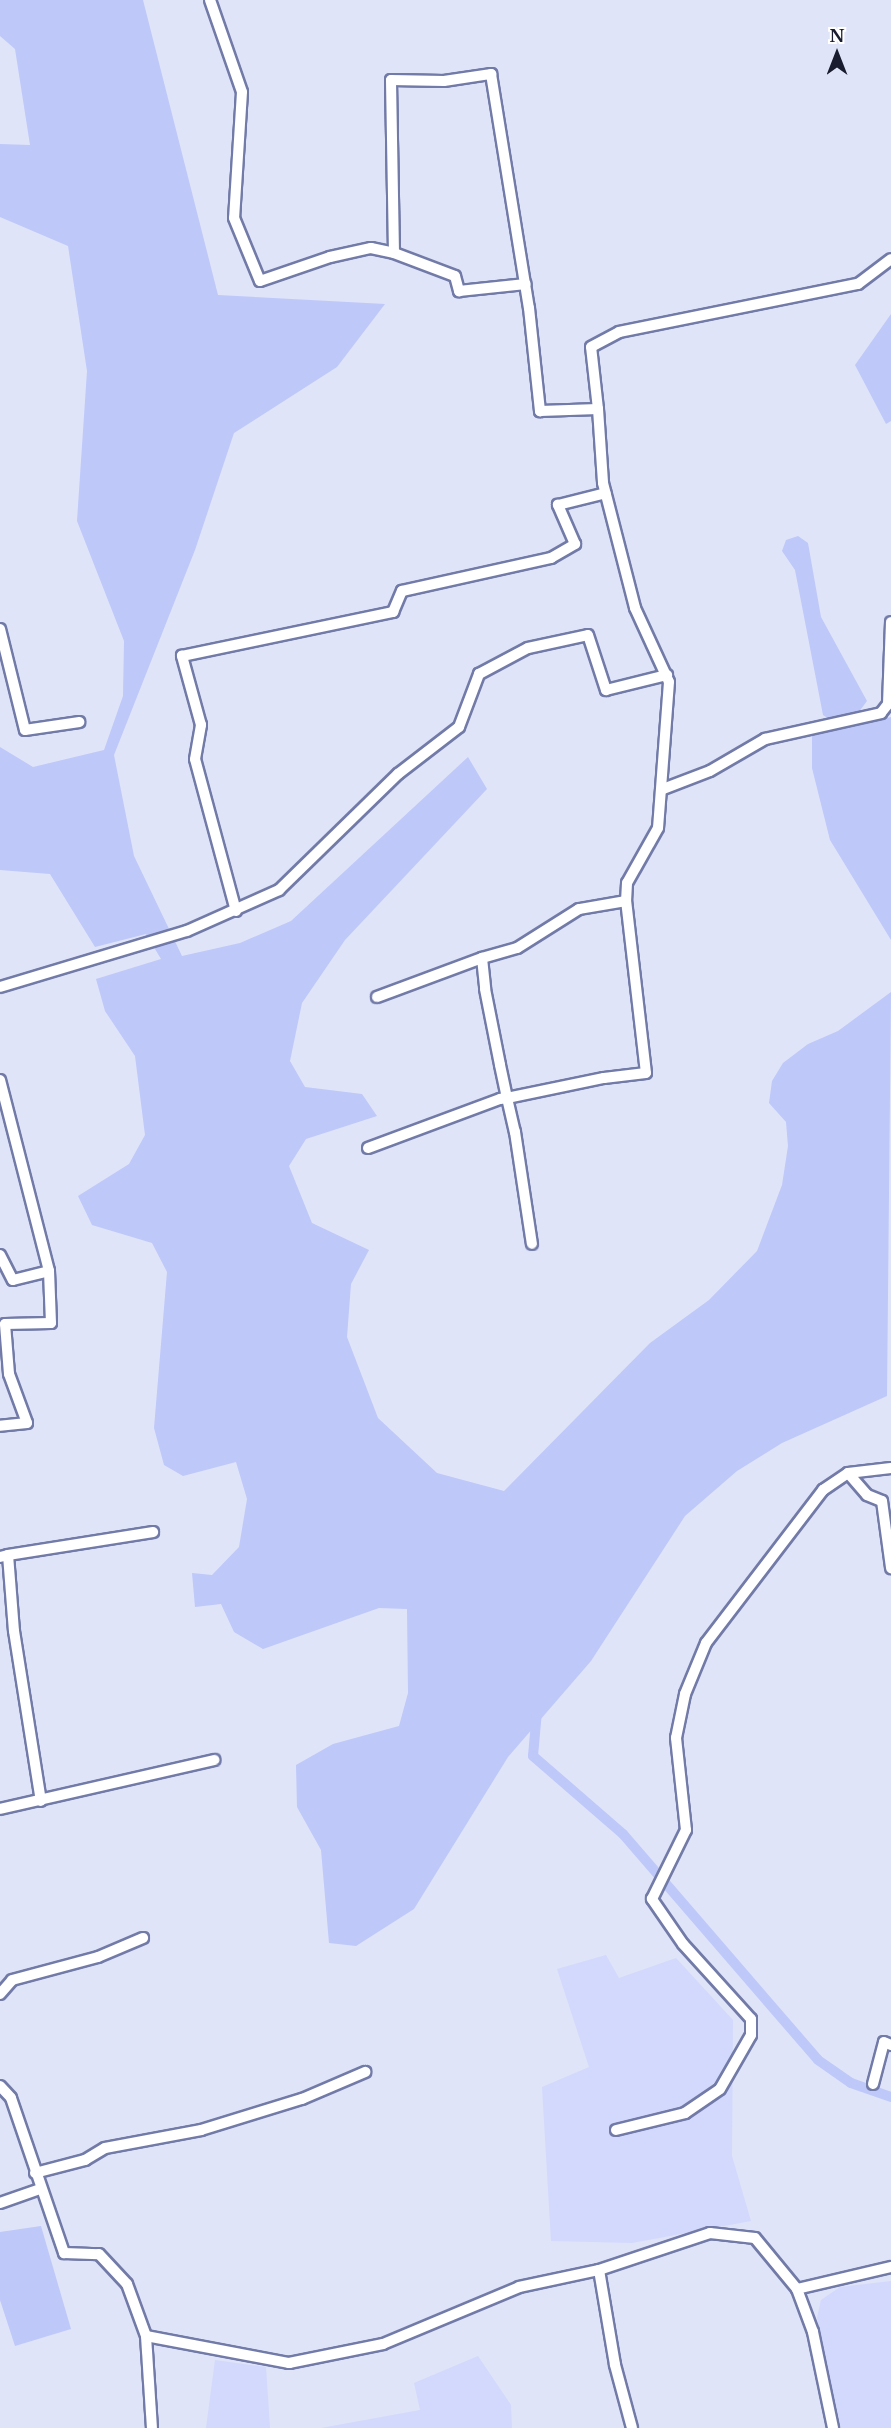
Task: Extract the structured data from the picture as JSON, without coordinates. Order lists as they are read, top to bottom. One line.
{"north":"top"}
